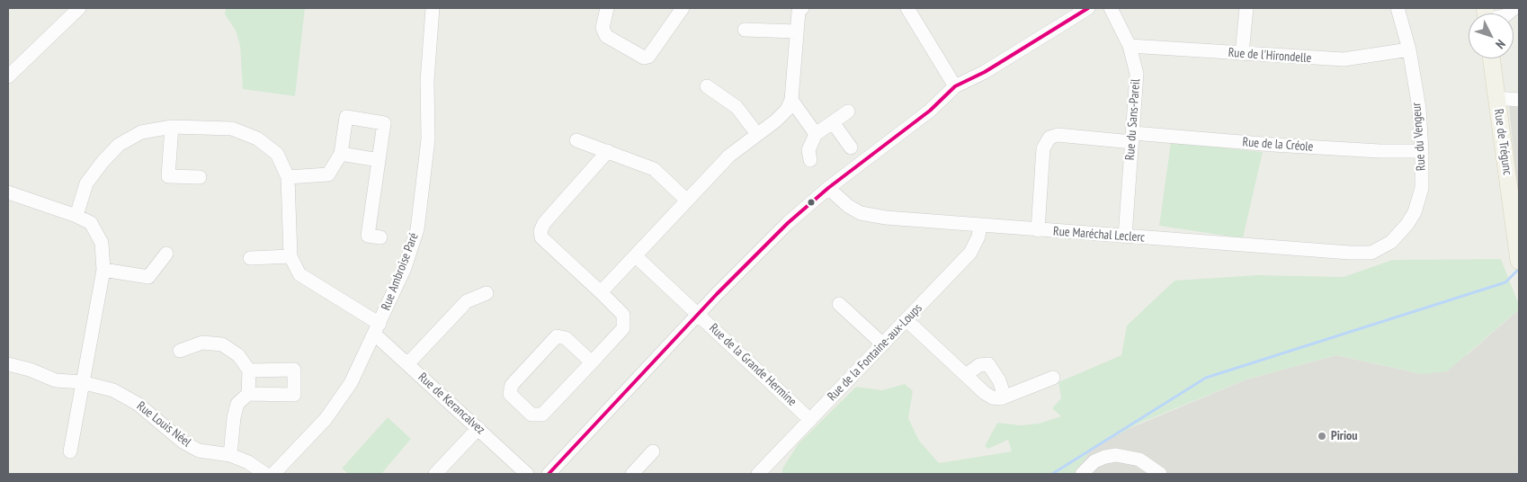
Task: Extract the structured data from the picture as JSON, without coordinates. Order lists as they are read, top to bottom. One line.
{"streets":{"main road":["Rue de Trégunc"],"street":["Rue de l'Hirondelle","Rue du Sans-Pareil","Rue du Vengeur","Rue de la Créole","Rue Maréchal Leclerc","Rue Ambroise Paré","Rue de la Fontaine-aux-Loups","Rue de la Grande Hermine","Rue de Kerancalvez","Rue Louis Néel"]},"crossings":[["Rue de l'Hirondelle","Rue du Sans-Pareil"],["Rue de l'Hirondelle","Rue du Vengeur"],["Rue du Sans-Pareil","Rue de la Créole"],["Rue du Sans-Pareil","Rue Maréchal Leclerc"],["Rue du Vengeur","Rue de la Créole"],["Rue du Vengeur","Rue Maréchal Leclerc"],["Rue de la Créole","Rue Maréchal Leclerc"],["Rue Maréchal Leclerc","Rue de la Fontaine-aux-Loups"],["Rue Ambroise Paré","Rue de Kerancalvez"],["Rue de la Fontaine-aux-Loups","Rue de la Grande Hermine"]],"places":["Piriou"],"north":"bottom right"}
